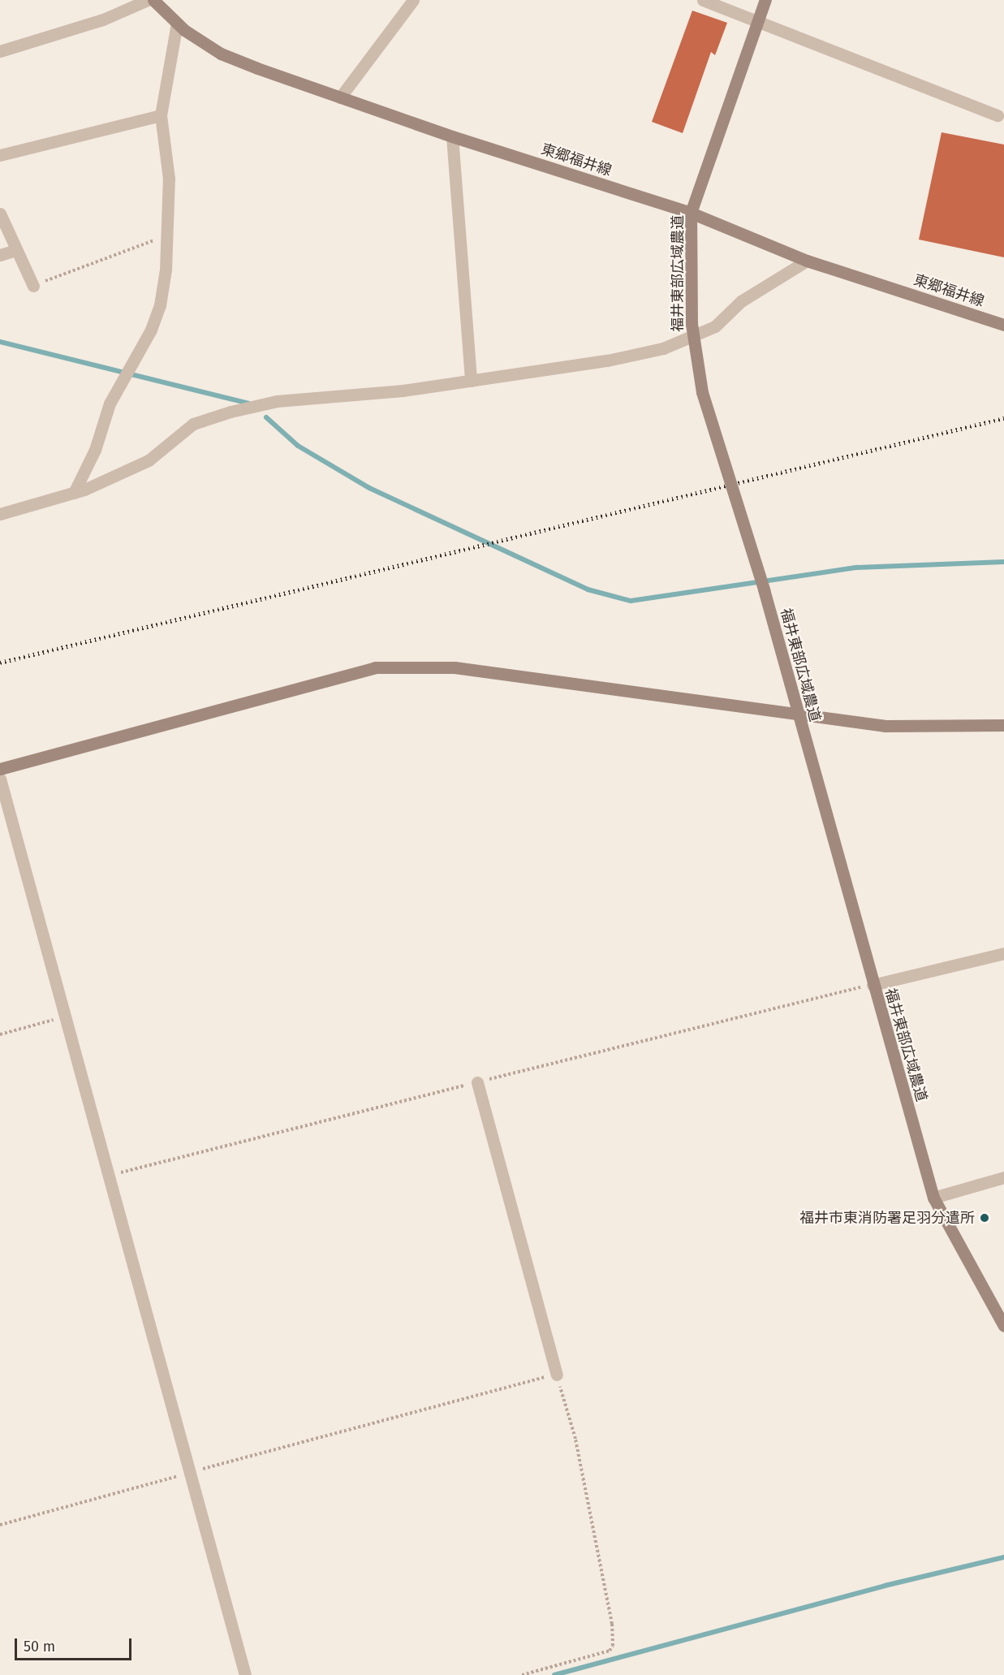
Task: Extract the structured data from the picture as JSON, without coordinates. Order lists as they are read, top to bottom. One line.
{"streets":{"street":["東郷福井線","福井東部広域農道"]},"crossings":[["東郷福井線","福井東部広域農道"]],"places":["福井市東消防署足羽分遣所"],"scale_bar":"50 m"}
